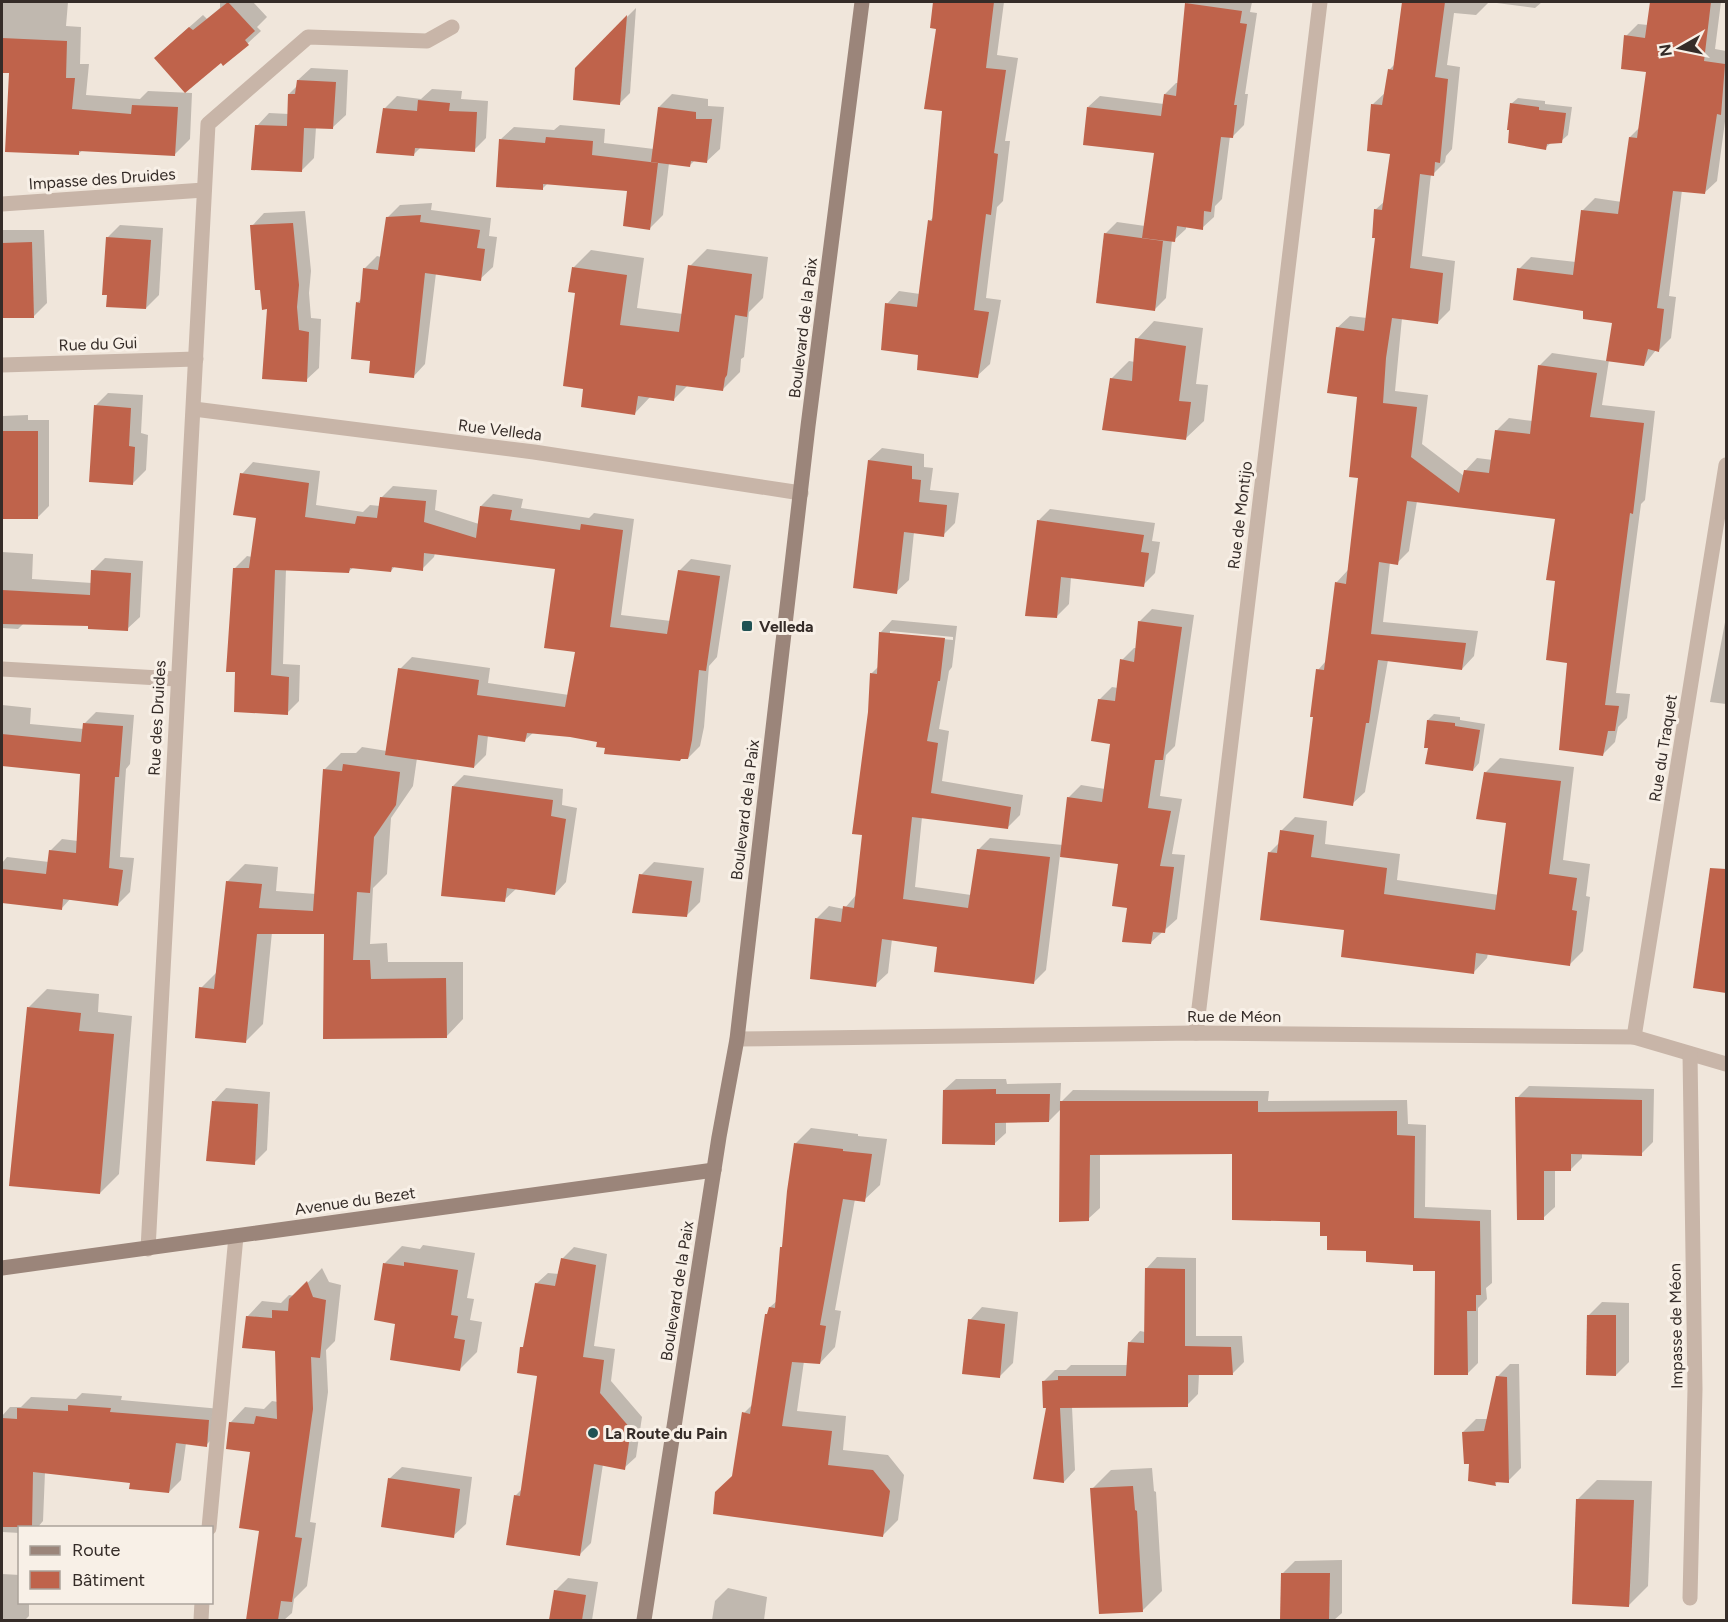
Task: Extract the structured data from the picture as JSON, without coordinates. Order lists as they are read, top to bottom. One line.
{"streets":{"main road":["Boulevard de la Paix","Avenue du Bezet"],"street":["Impasse des Druides","Rue du Gui","Rue Velleda","Rue de Montijo","Rue des Druides","Rue du Traquet","Rue de Méon","Impasse de Méon"]},"crossings":[["Impasse des Druides","Rue des Druides"],["Boulevard de la Paix","Rue Velleda"],["Boulevard de la Paix","Rue de Méon"],["Boulevard de la Paix","Avenue du Bezet"],["Rue du Gui","Rue des Druides"],["Rue Velleda","Rue des Druides"],["Rue de Montijo","Rue de Méon"],["Rue des Druides","Avenue du Bezet"],["Rue du Traquet","Rue de Méon"],["Rue de Méon","Impasse de Méon"]],"places":{"transit":["Velleda"],"other":["La Route du Pain"]},"legend":["Route","Bâtiment"],"north":"left"}
